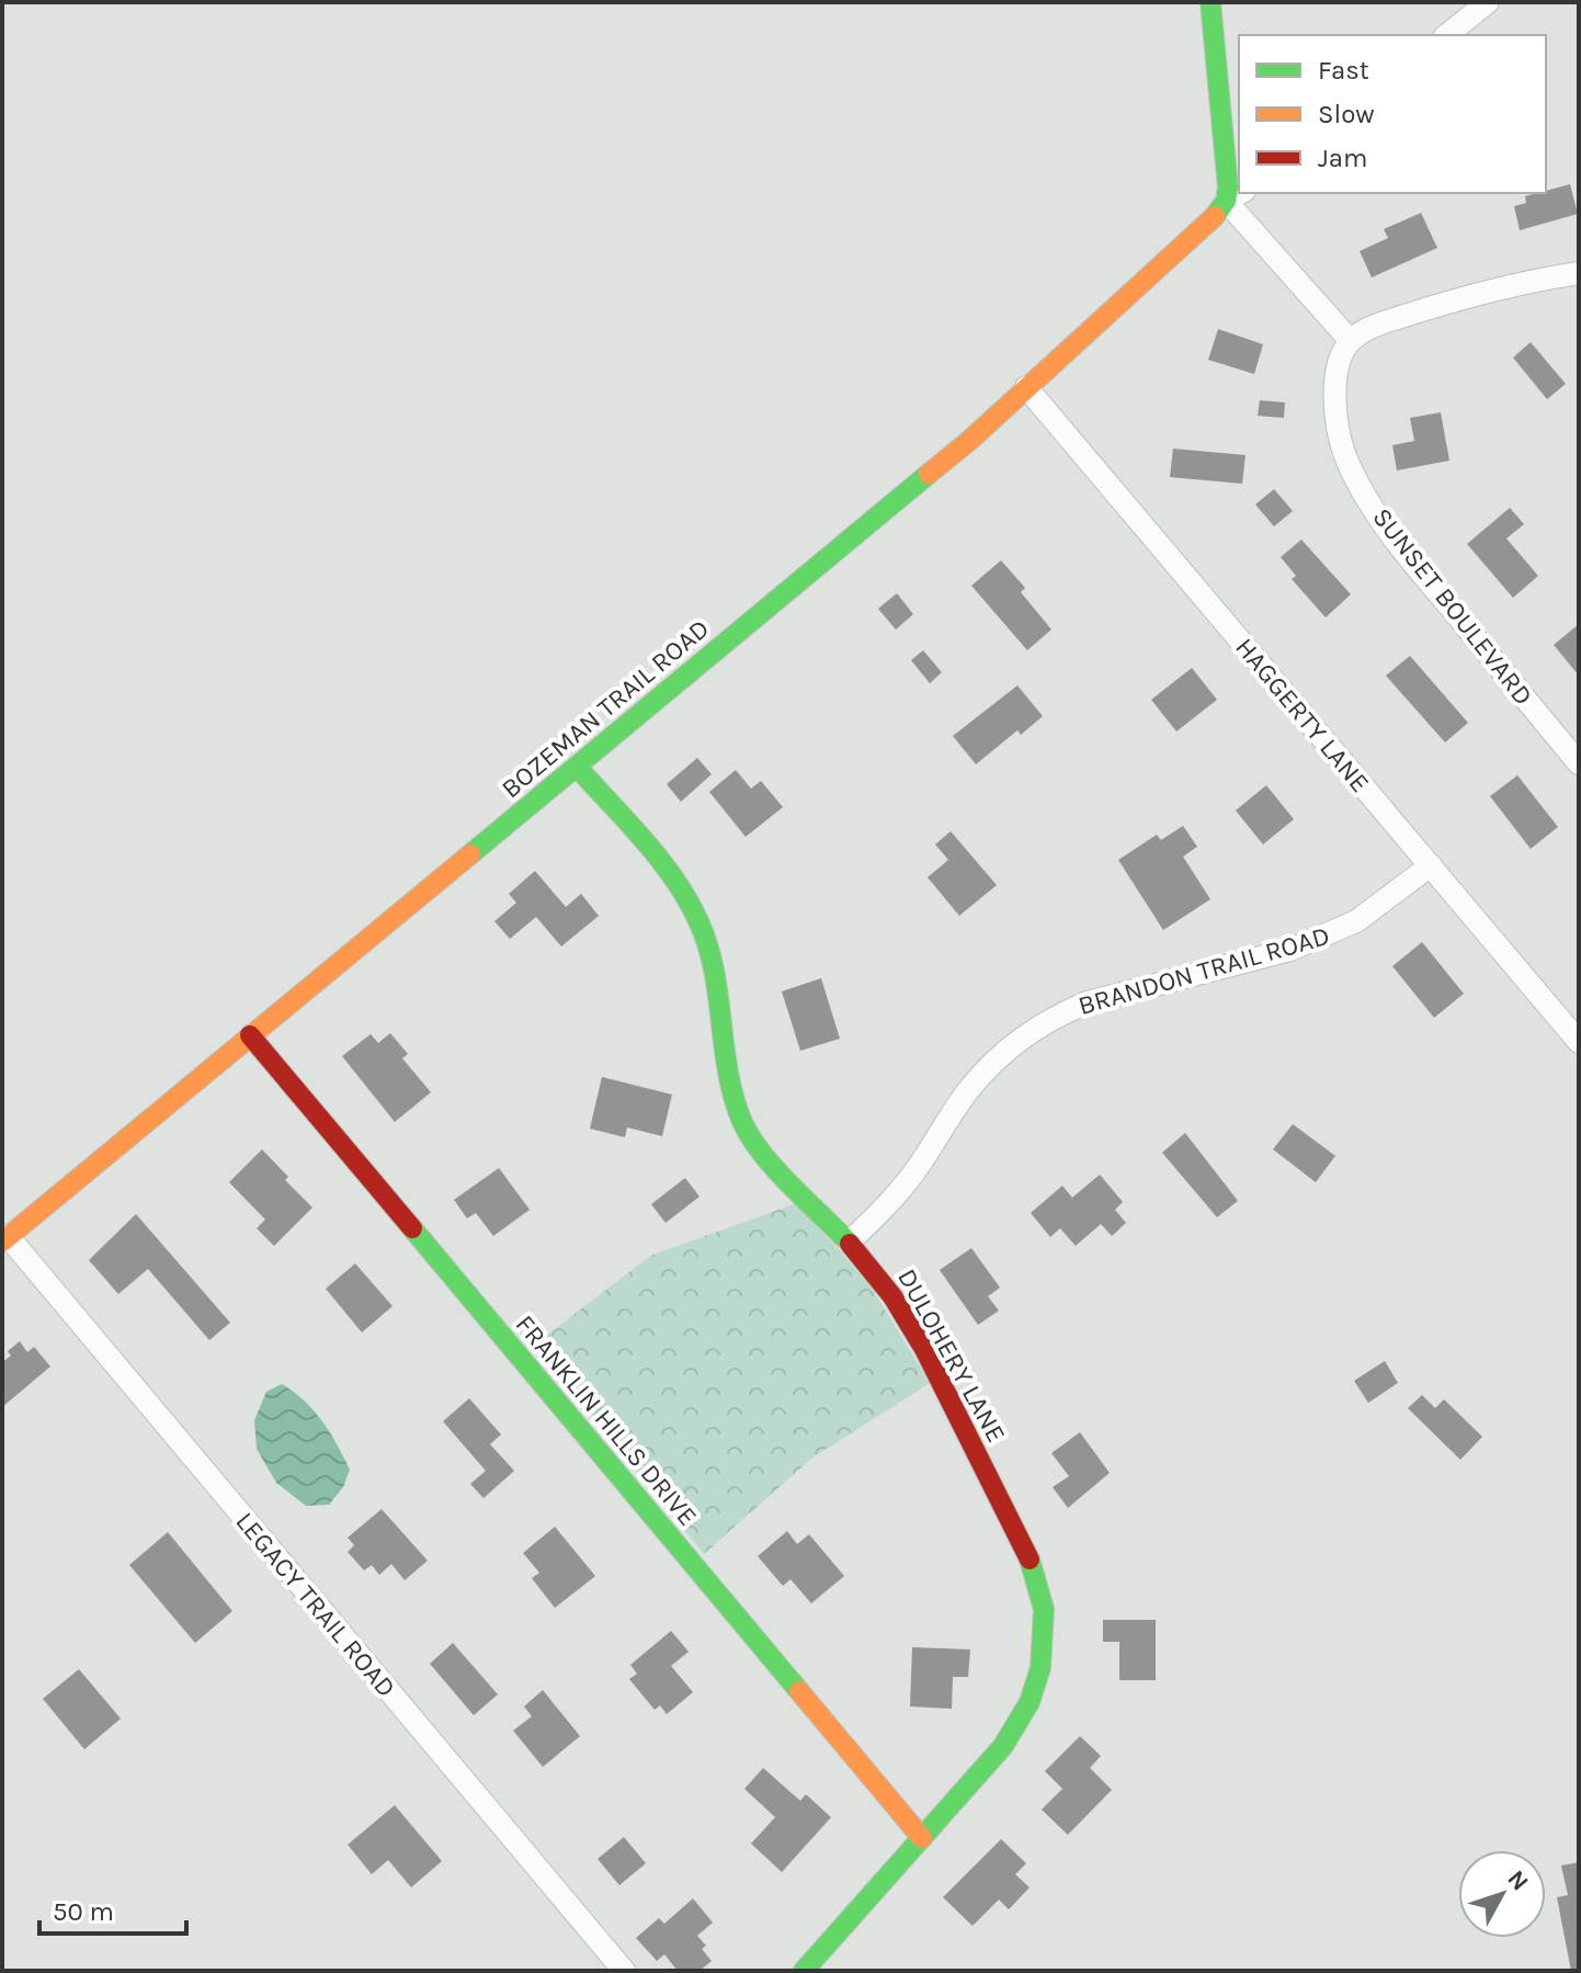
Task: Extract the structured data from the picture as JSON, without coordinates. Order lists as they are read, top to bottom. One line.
{"streets":{"street":["SUNSET BOULEVARD","BOZEMAN TRAIL ROAD","HAGGERTY LANE","BRANDON TRAIL ROAD","DULOHERY LANE","FRANKLIN HILLS DRIVE","LEGACY TRAIL ROAD"]},"crossings":[["BOZEMAN TRAIL ROAD","HAGGERTY LANE"],["BOZEMAN TRAIL ROAD","DULOHERY LANE"],["BOZEMAN TRAIL ROAD","FRANKLIN HILLS DRIVE"],["BOZEMAN TRAIL ROAD","LEGACY TRAIL ROAD"],["HAGGERTY LANE","BRANDON TRAIL ROAD"],["BRANDON TRAIL ROAD","DULOHERY LANE"],["DULOHERY LANE","FRANKLIN HILLS DRIVE"]],"legend":["Fast","Slow","Jam"],"scale_bar":"50 m","north":"top right"}
